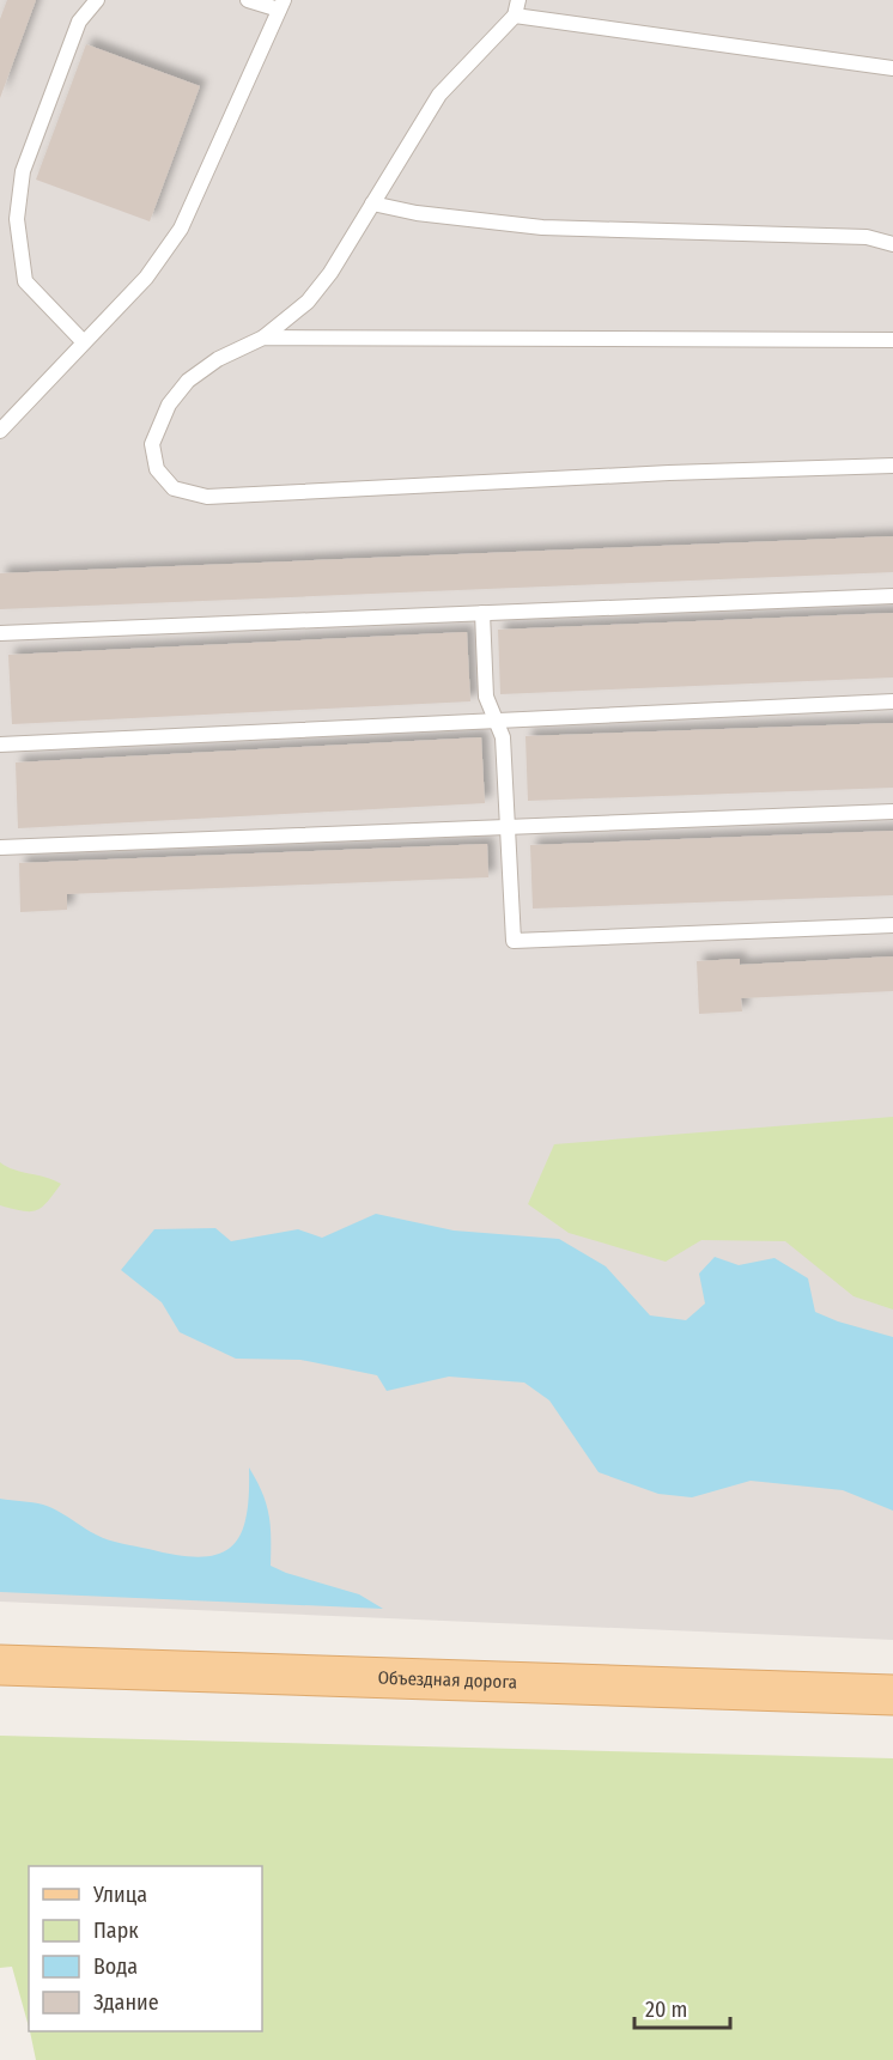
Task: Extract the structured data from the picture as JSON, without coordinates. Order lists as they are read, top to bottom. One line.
{"streets":{"main road":["Объездная дорога"]},"legend":["Улица","Парк","Вода","Здание"],"scale_bar":"20 m"}
